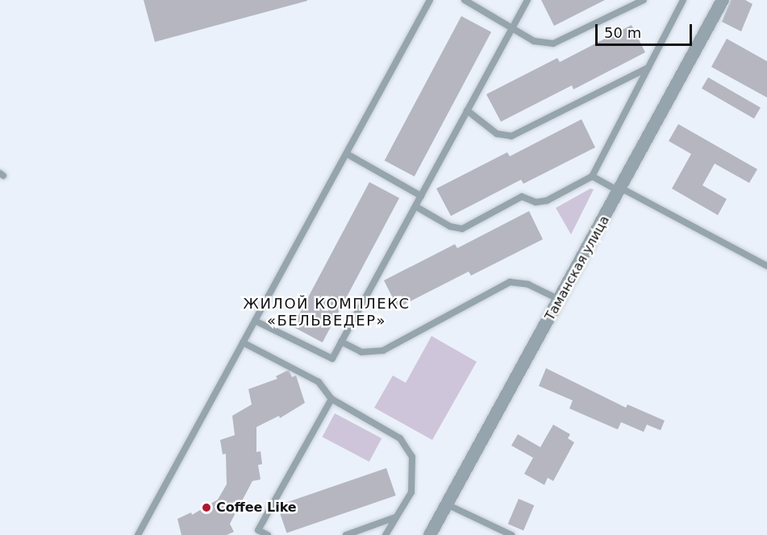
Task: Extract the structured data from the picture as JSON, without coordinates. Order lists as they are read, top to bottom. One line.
{"streets":{"street":["Таманская улица"]},"districts":["ЖИЛОЙ КОМПЛЕКС «БЕЛЬВЕДЕР»"],"places":["Coffee Like"],"scale_bar":"50 m"}
